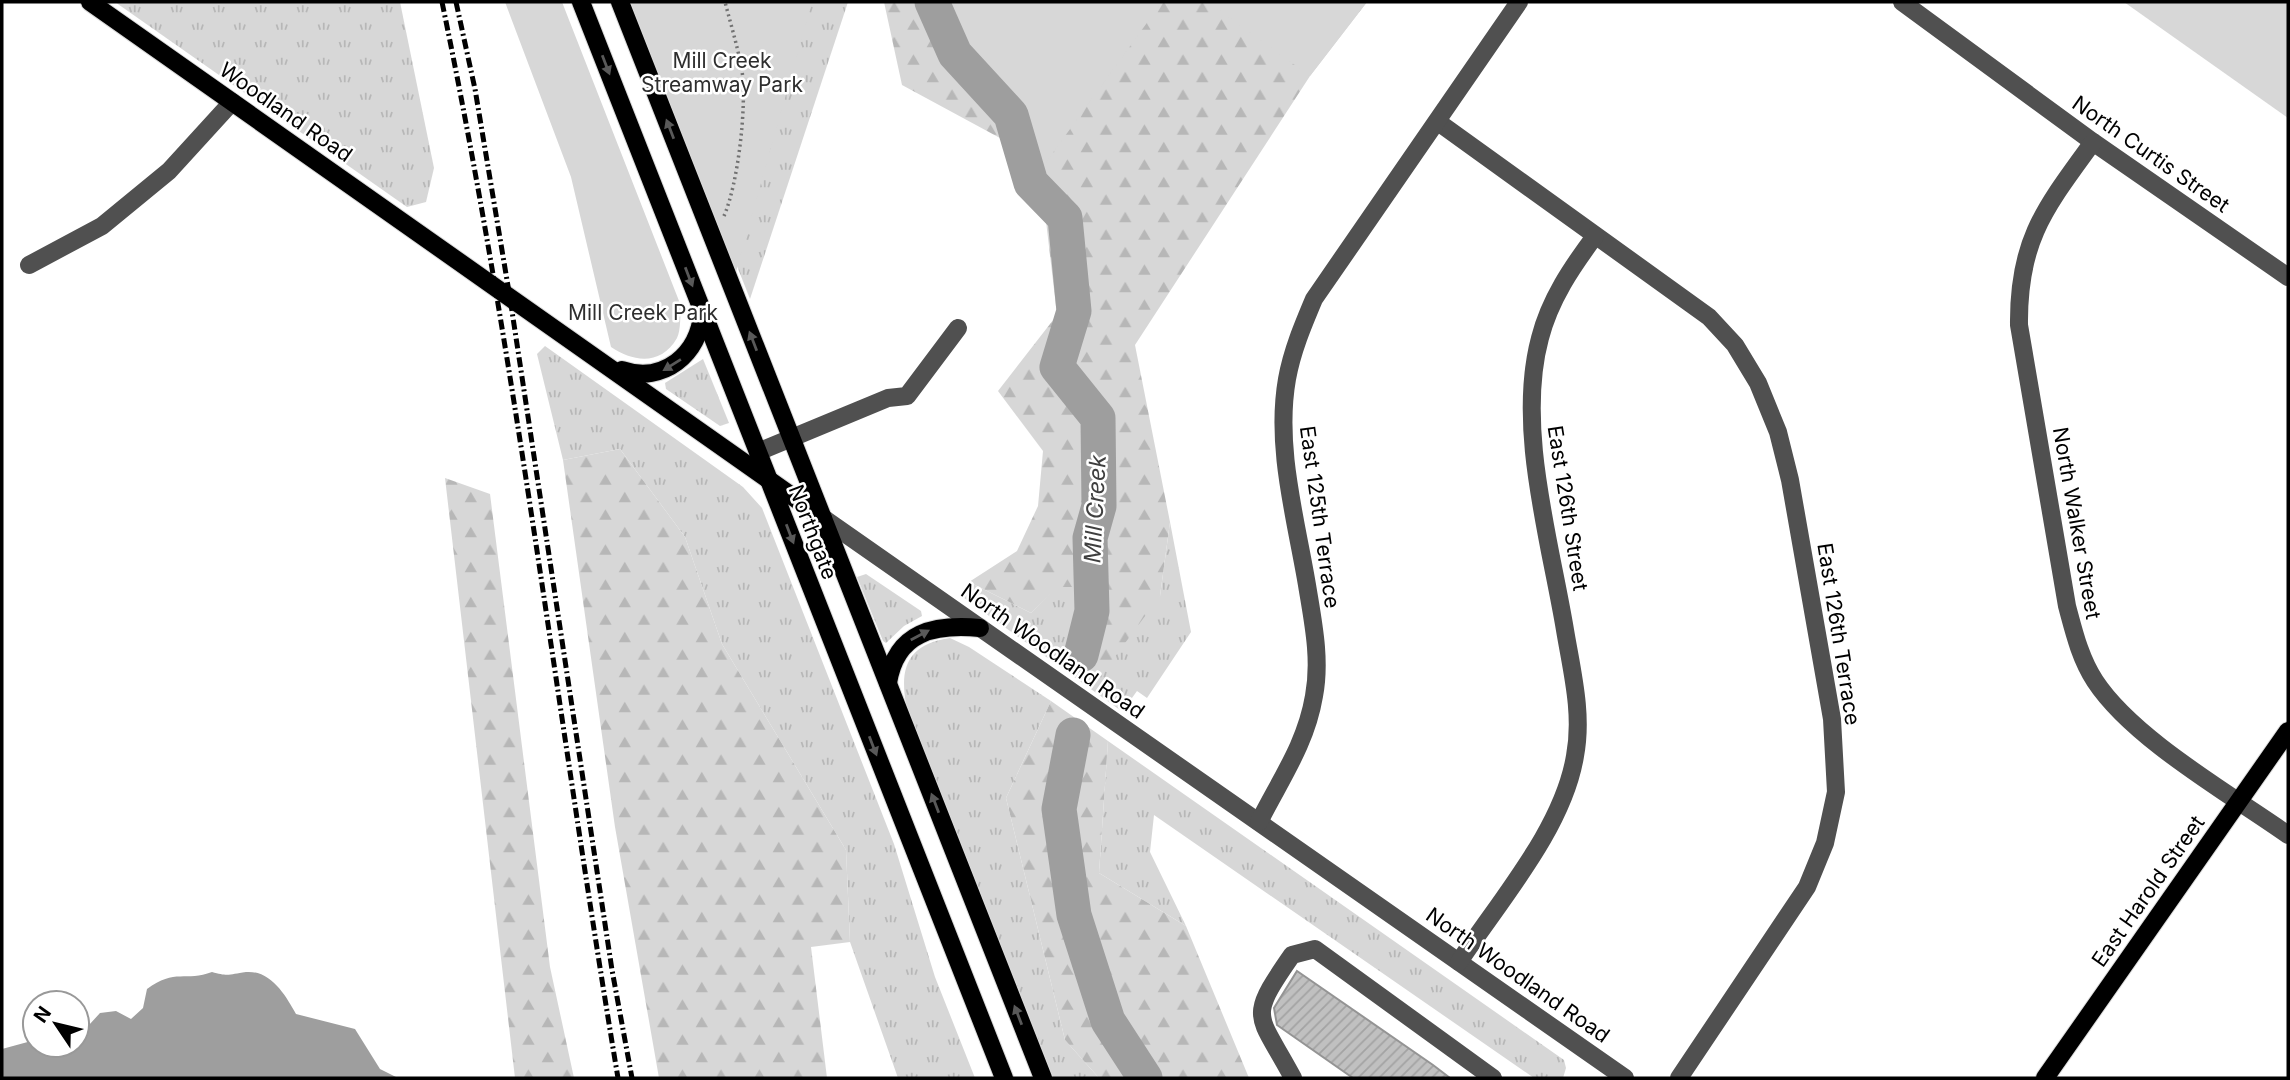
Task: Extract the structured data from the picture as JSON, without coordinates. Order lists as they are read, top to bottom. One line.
{"streets":{"main road":["Woodland Road","Northgate","North Woodland Road","East Harold Street"],"street":["North Curtis Street","East 126th Street","East 125th Terrace","North Walker Street","East 126th Terrace"]},"crossings":[["Woodland Road","North Woodland Road"],["North Curtis Street","North Walker Street"],["East 126th Street","East 126th Terrace"],["East 126th Street","North Woodland Road"],["East 125th Terrace","North Woodland Road"],["North Walker Street","East Harold Street"],["Northgate","North Woodland Road"]],"water":["Mill Creek"],"parks":["Mill Creek Streamway Park","Mill Creek Park"],"north":"top left"}
